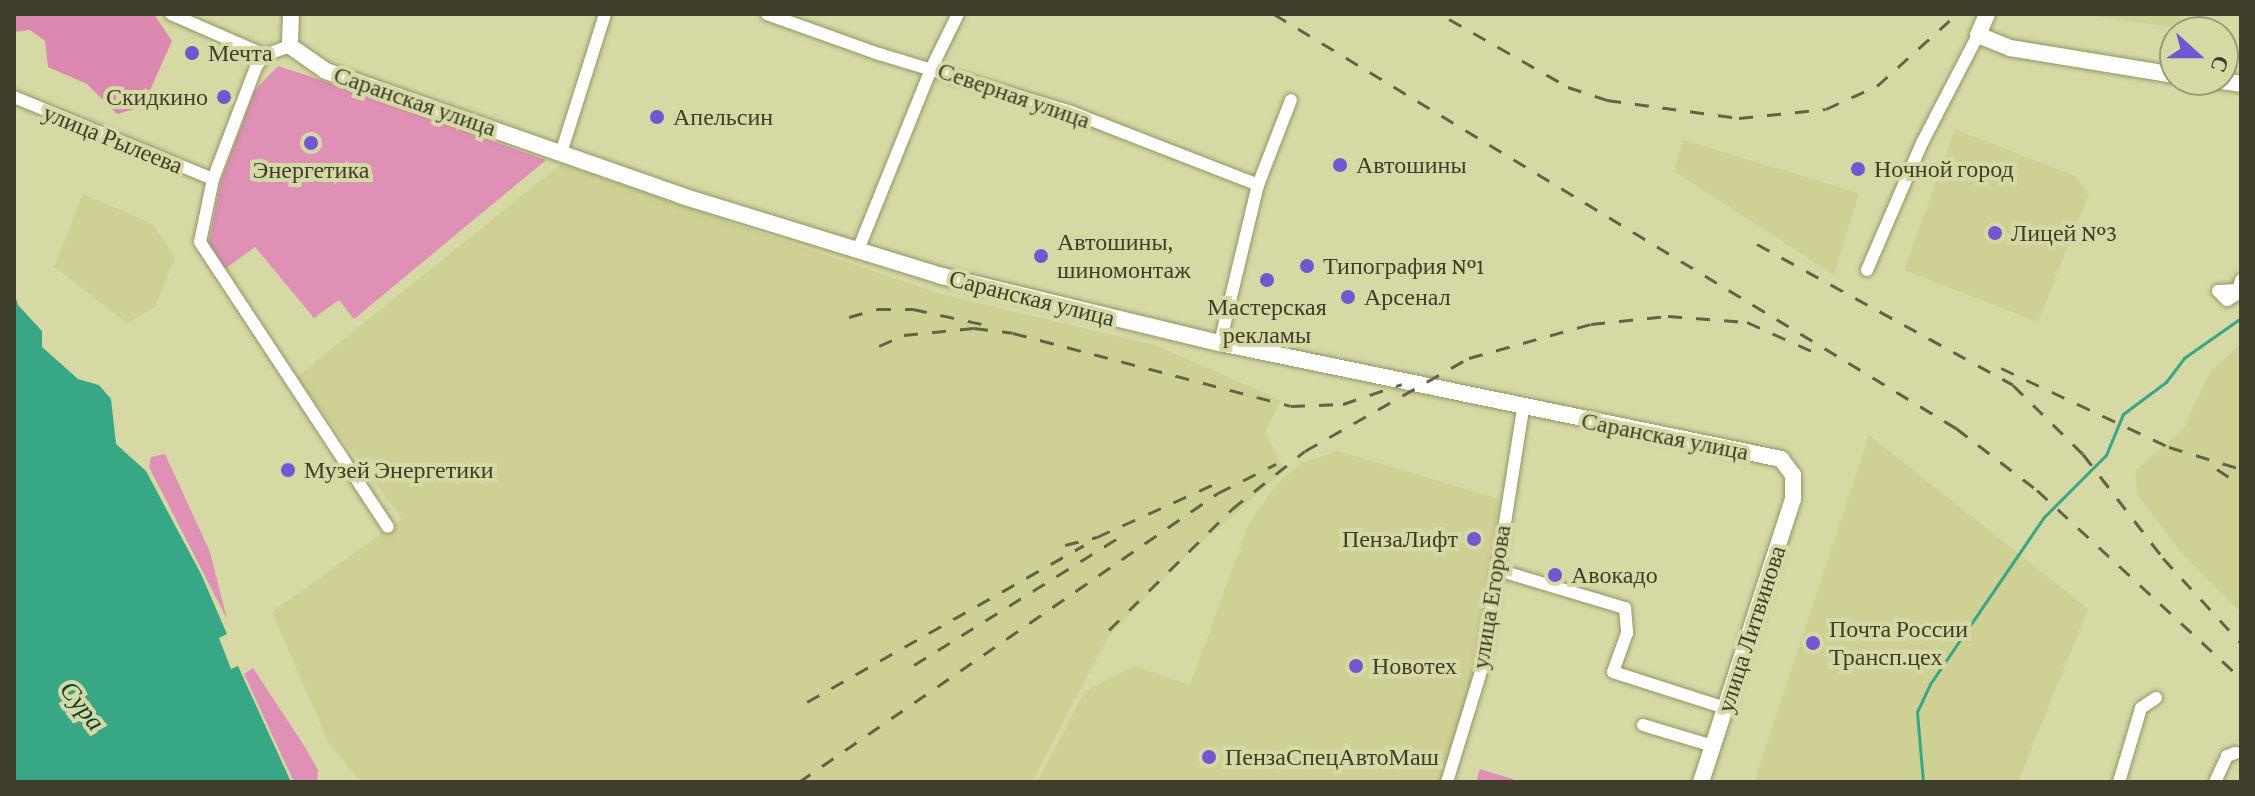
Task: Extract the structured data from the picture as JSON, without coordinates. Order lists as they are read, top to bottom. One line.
{"streets":{"main road":["Саранская улица","улица Литвинова"],"street":["Северная улица","улица Рылеева","улица Егорова"]},"crossings":[["Саранская улица","улица Егорова"],["Саранская улица","улица Литвинова"]],"water":["Сура"],"places":["Мечта","Скидкино","Апельсин","Энергетика","Автошины","Ночной город","Лицей №3","Автошины, шиномонтаж","Типография №1","Мастерская рекламы","Арсенал","Музей Энергетики","ПензаЛифт","Авокадо","Почта России Трансп.цех","Новотех","ПензаСпецАвтоМаш"],"north":"right"}
